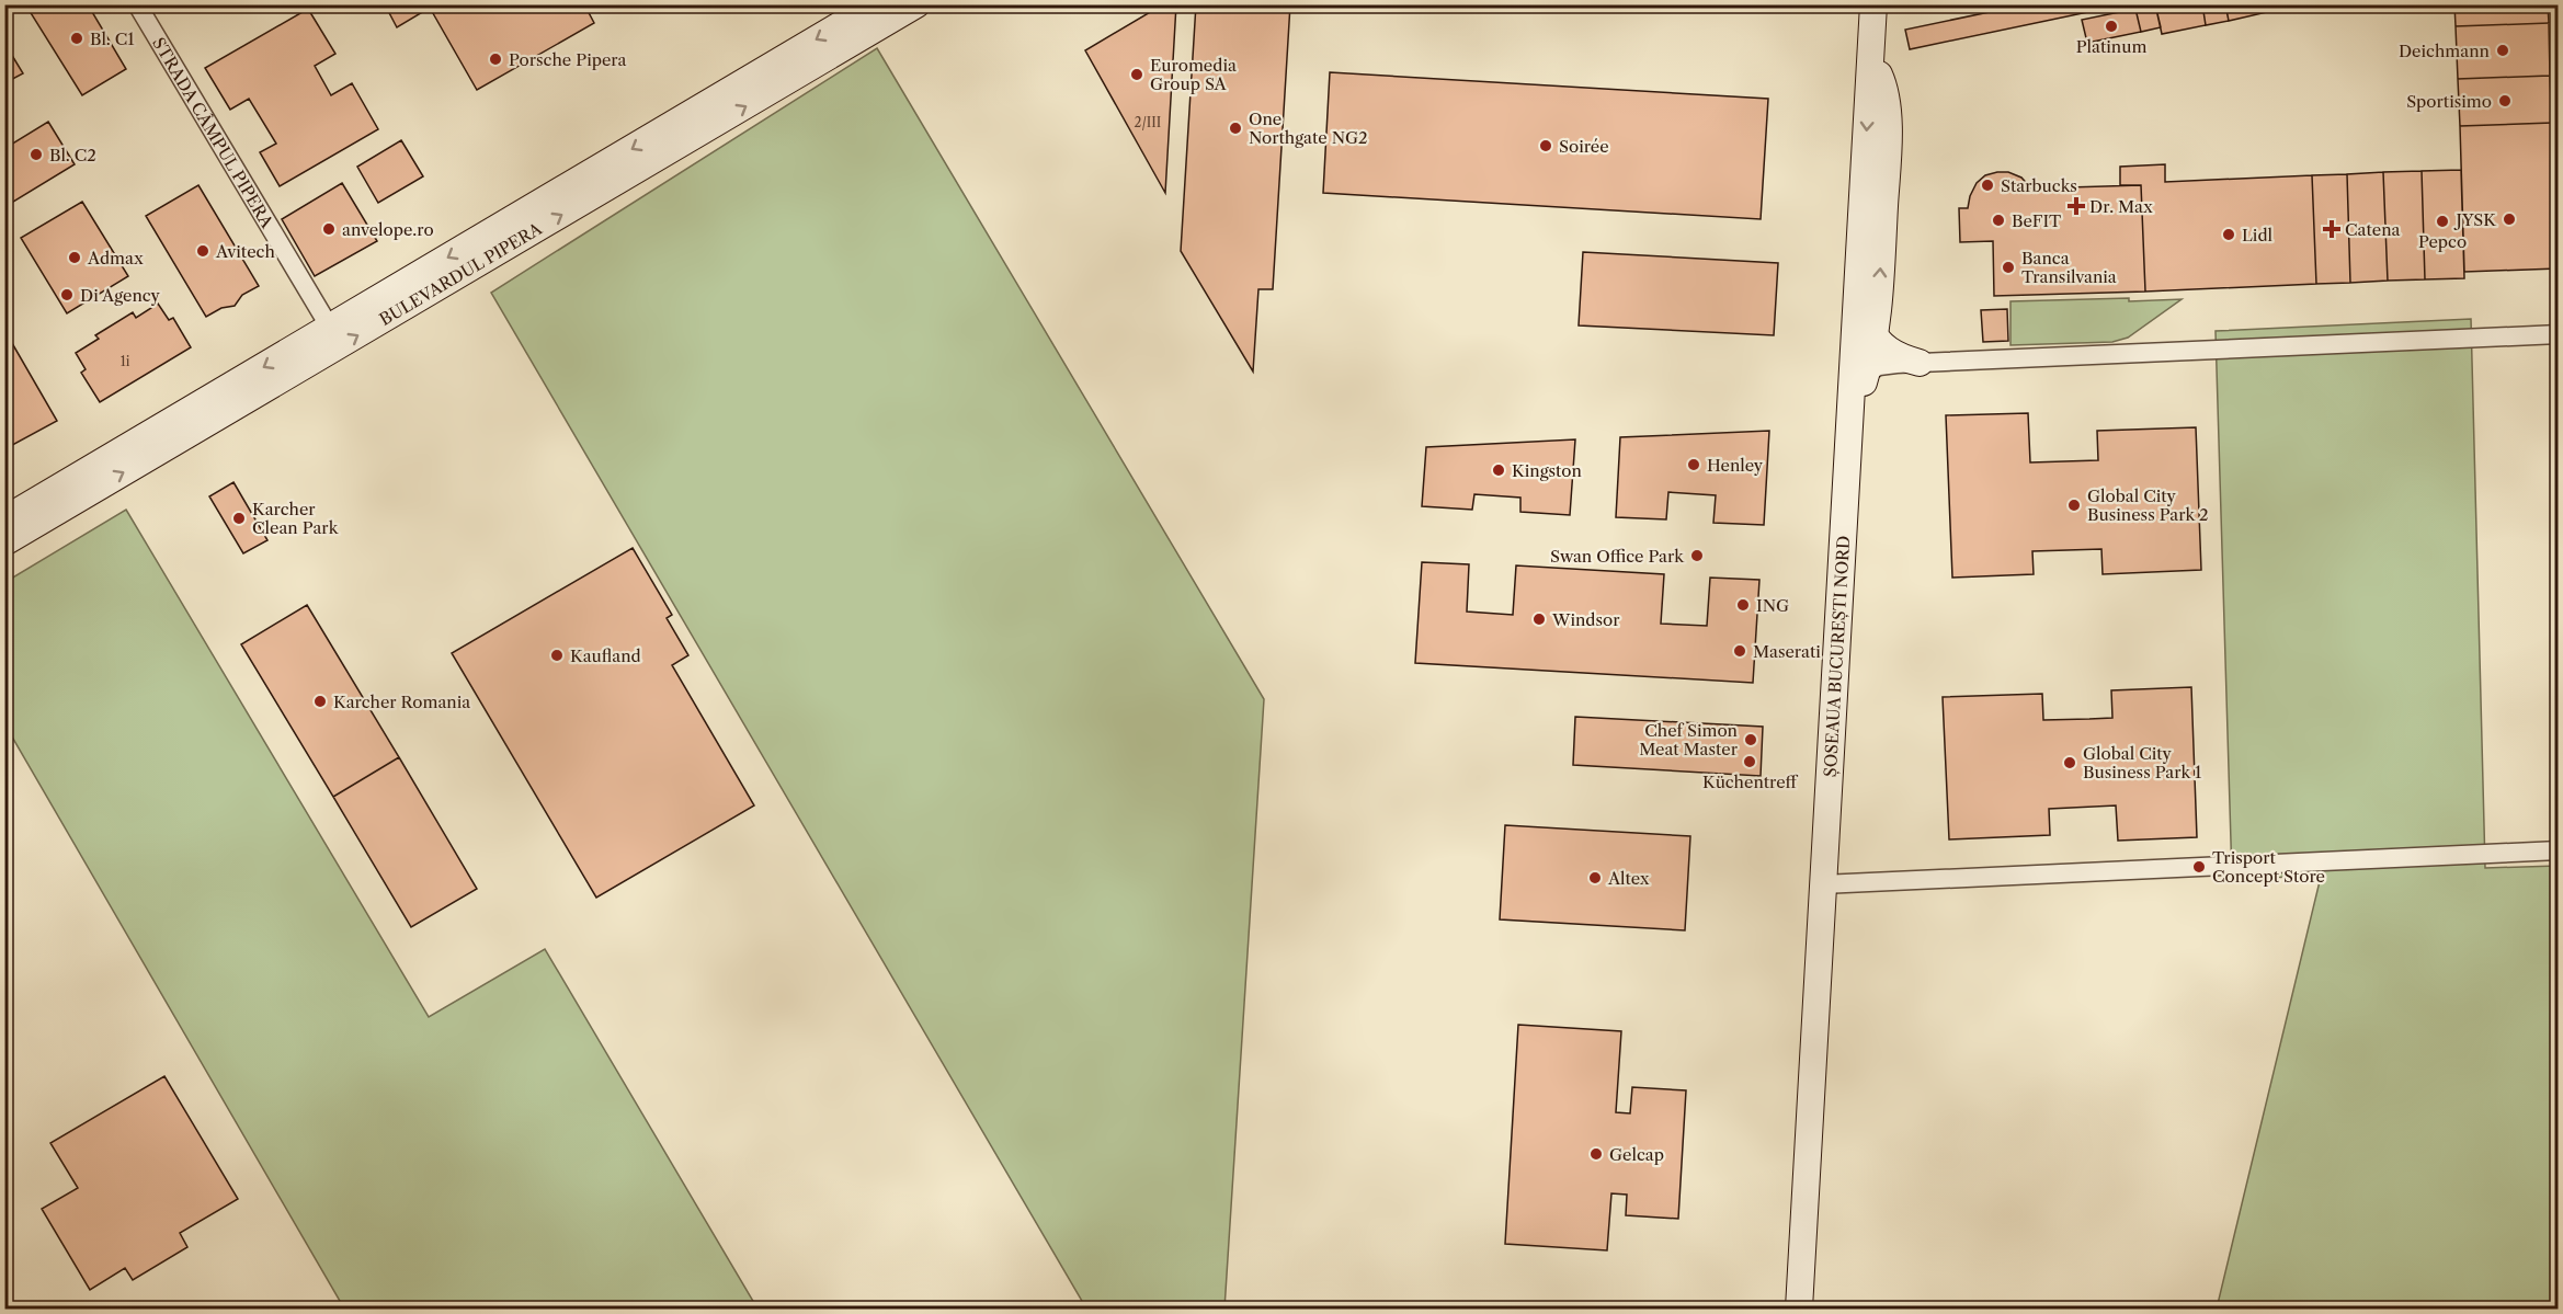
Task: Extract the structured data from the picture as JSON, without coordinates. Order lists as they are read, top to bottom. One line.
{"streets":{"main road":["BULEVARDUL PIPERA","ȘOSEAUA BUCUREȘTI NORD"],"street":["STRADA CÂMPUL PIPERA"]},"crossings":[["STRADA CÂMPUL PIPERA","BULEVARDUL PIPERA"]],"places":{"other":["Platinum","Bl. C1","Deichmann","Porsche Pipera","Euromedia Group SA","Sportisimo","One Northgate NG2","Soirée","Bl. C2","Starbucks","JYSK","BeFIT","Pepco","anvelope.ro","Lidl","Avitech","Admax","Banca Transilvania","Di Agency","Henley","Kingston","Global City Business Park 2","Karcher Clean Park","Swan Office Park","ING","Windsor","Maserati","Kaufland","Karcher Romania","Chef Simon Meat Master","Küchentreff","Global City Business Park 1","Trisport Concept Store","Altex","Gelcap"],"health":["Dr. Max","Catena"]},"house_numbers":["2/III","1i"]}
